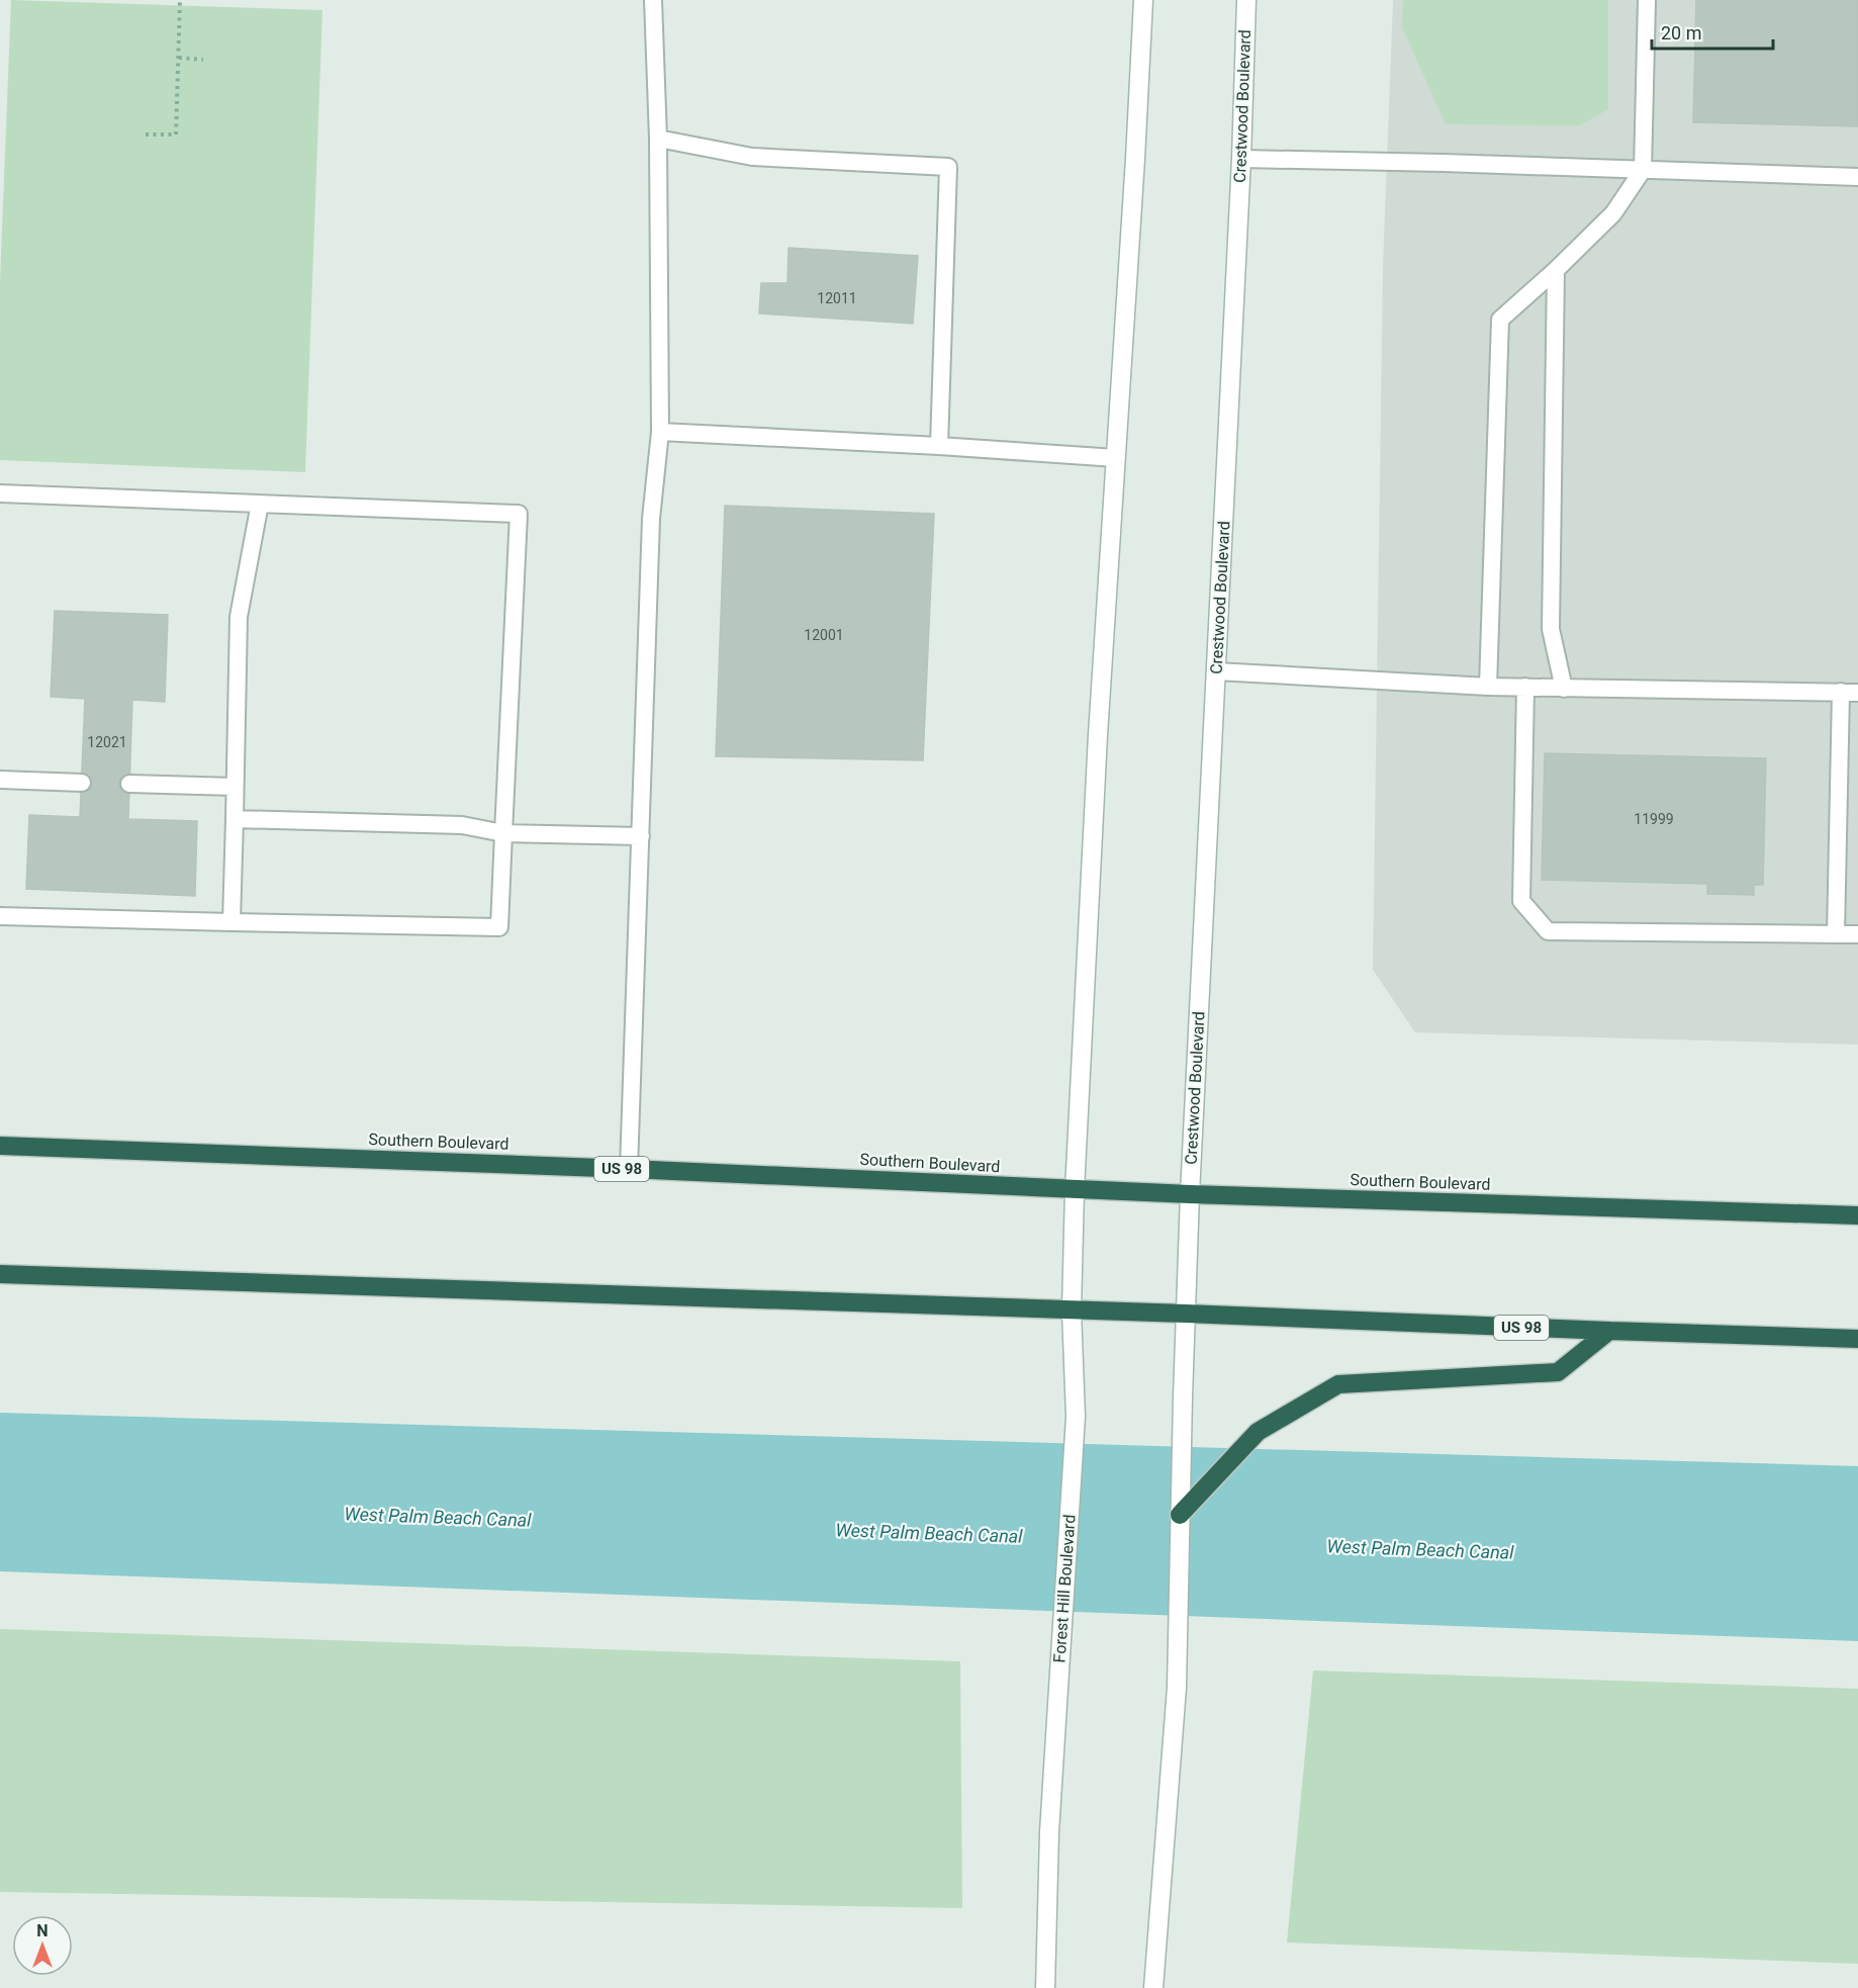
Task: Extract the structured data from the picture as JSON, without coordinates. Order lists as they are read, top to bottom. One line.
{"streets":{"highway":["Southern Boulevard","US 98"],"main road":["Crestwood Boulevard","Forest Hill Boulevard"]},"crossings":[["Crestwood Boulevard","Southern Boulevard"],["Southern Boulevard","Forest Hill Boulevard"],["US 98","Forest Hill Boulevard"]],"water":["West Palm Beach Canal"],"house_numbers":["12011","12001","12021","11999"],"scale_bar":"20 m","north":"top"}
